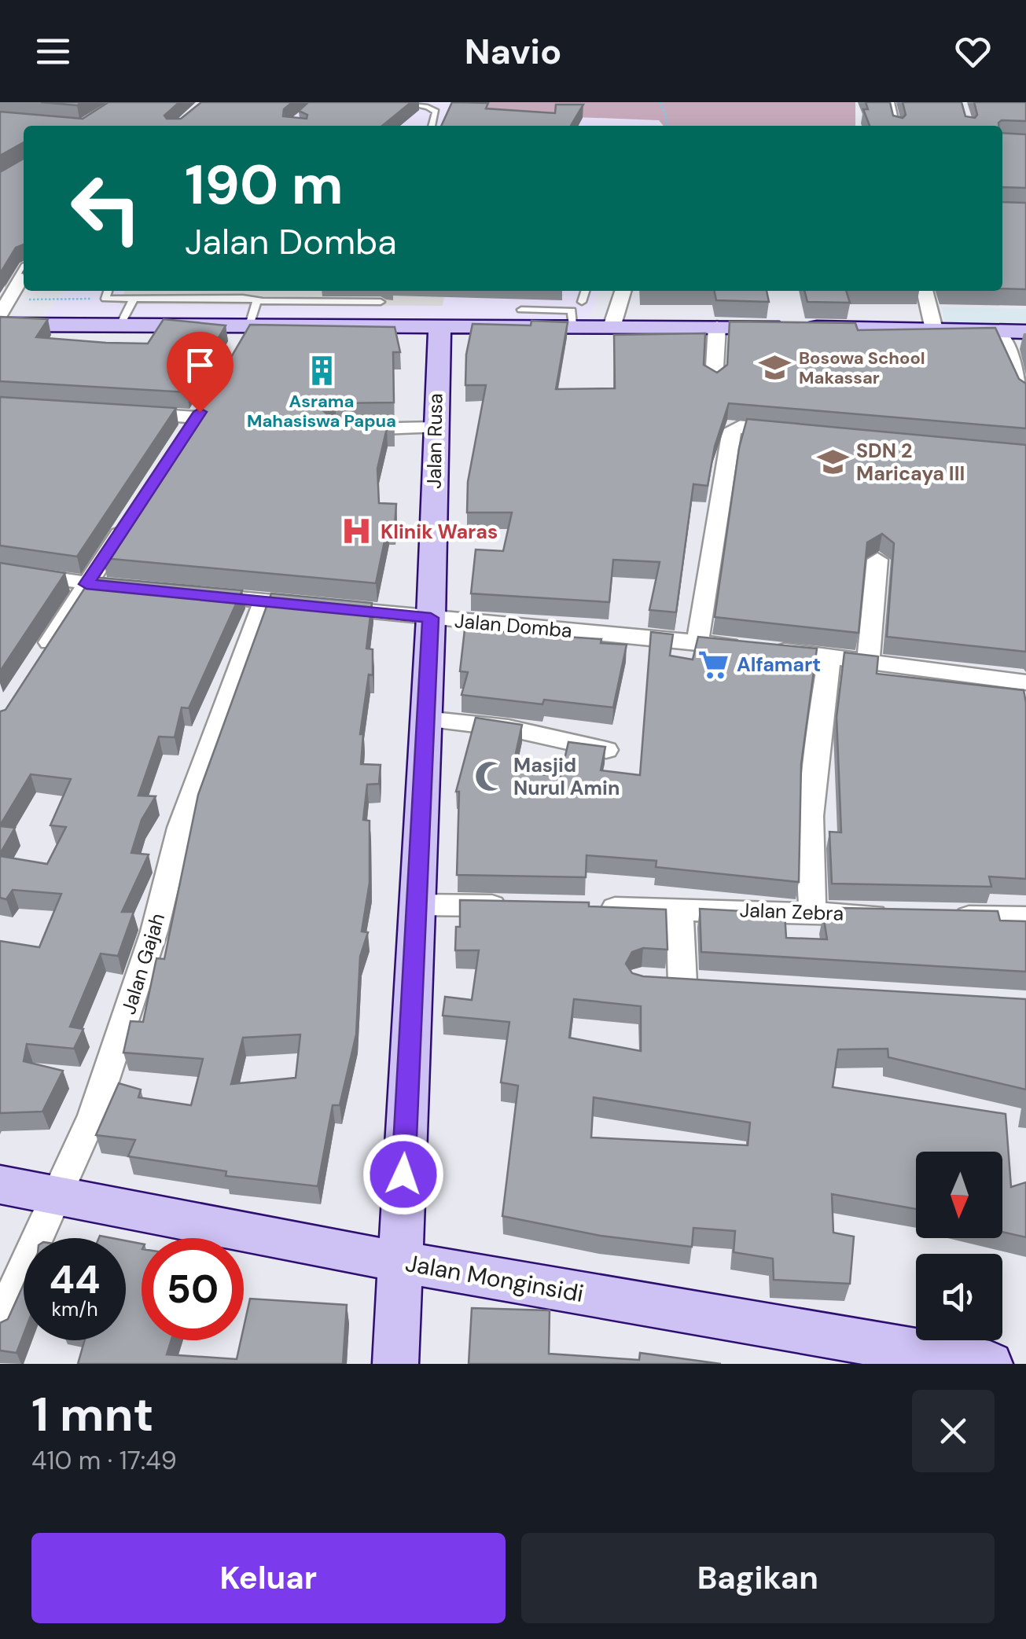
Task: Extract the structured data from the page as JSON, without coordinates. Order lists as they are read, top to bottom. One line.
{"streets":{"main road":["Jalan Rusa","Jalan Monginsidi"],"street":["Jalan Domba","Jalan Zebra","Jalan Gajah"]},"crossings":[["Jalan Rusa","Jalan Domba"],["Jalan Rusa","Jalan Monginsidi"],["Jalan Domba","Jalan Gajah"],["Jalan Gajah","Jalan Monginsidi"]],"places":{"school or university":["Bosowa School Makassar","SDN 2 Maricaya III"],"building":["Asrama Mahasiswa Papua"],"hospital":["Klinik Waras"],"supermarket":["Alfamart"],"mosque":["Masjid Nurul Amin"]},"north":"bottom","page":{"header":"Navio","turn":["190 m","Jalan Domba"],"speed":"44 km/h","limit":"50","heading":["1 mnt","410 m · 17:49"],"buttons":["Keluar","Bagikan"]}}
